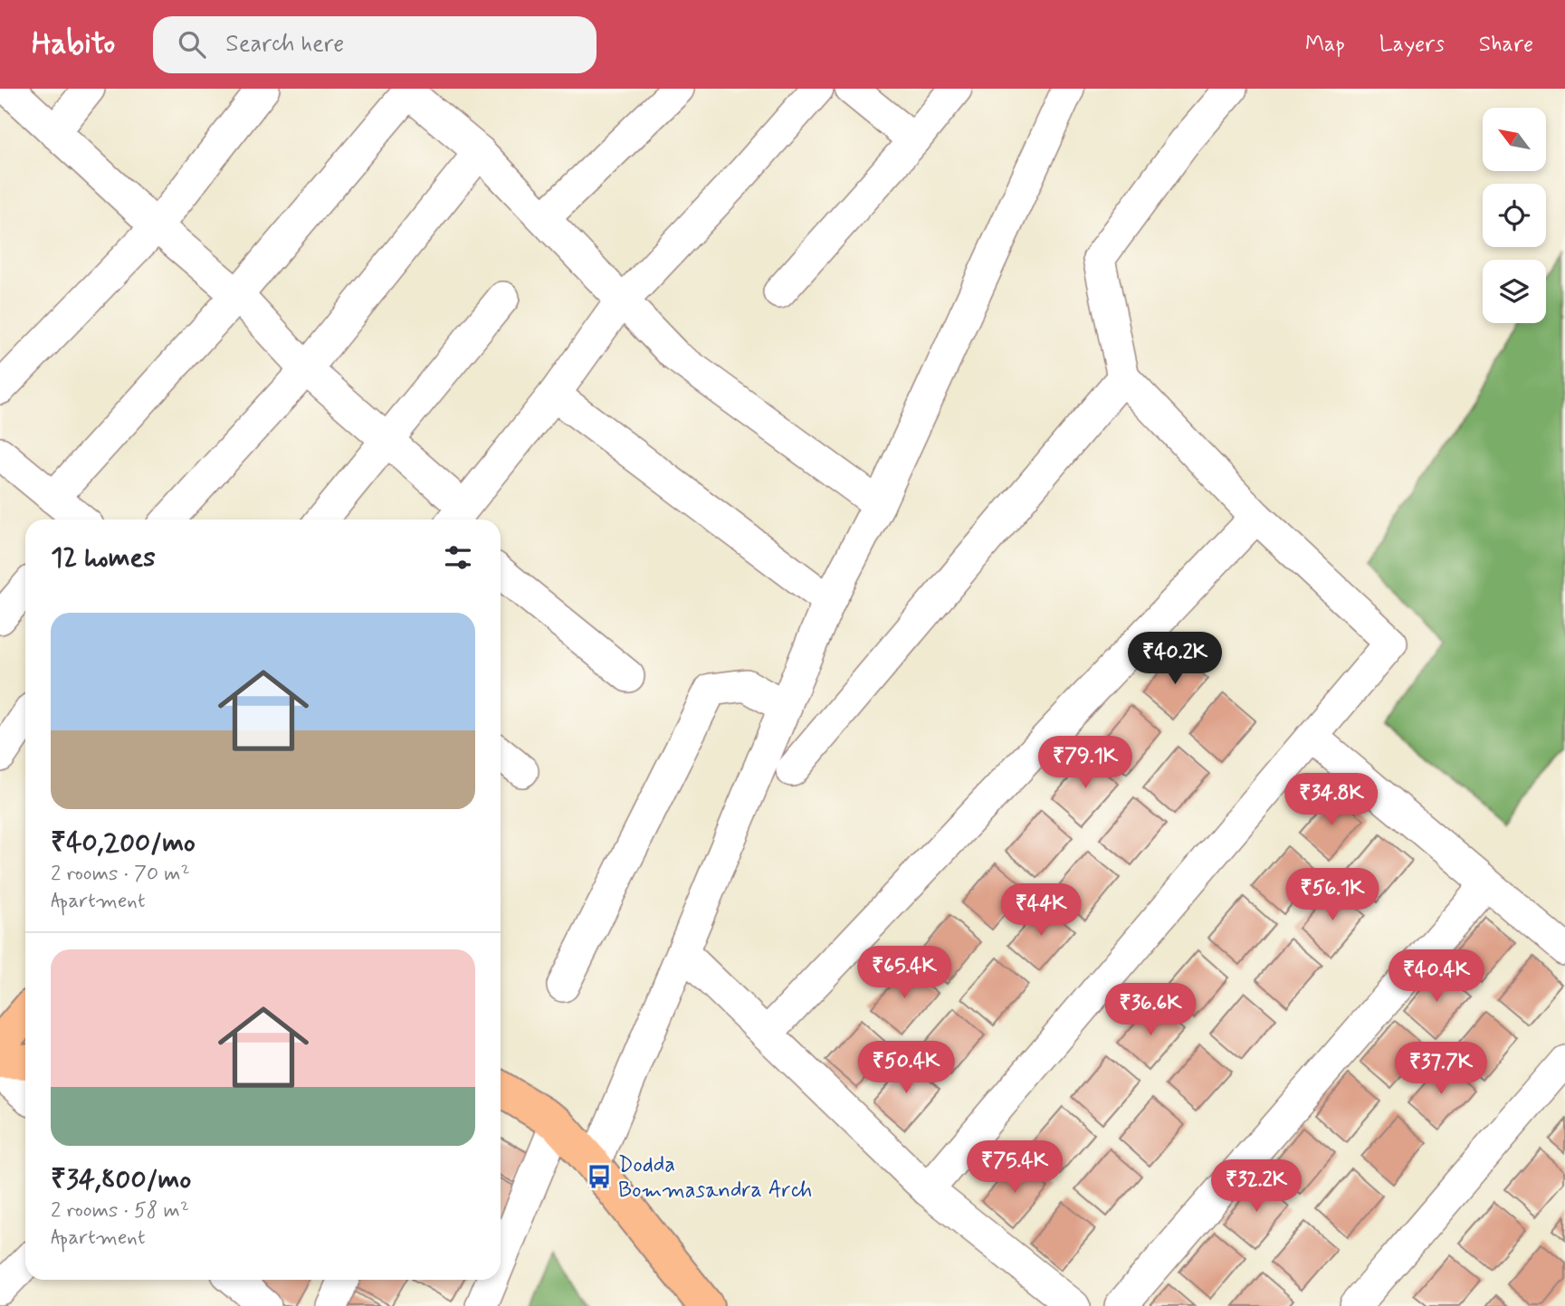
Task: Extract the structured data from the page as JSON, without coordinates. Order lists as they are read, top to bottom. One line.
{"places":{"bus stop":["Dodda Bommasandra Arch"]},"north":"top left","page":{"header":"Habito","search":"Search here","nav":["Map","Layers","Share"],"heading":"12 homes","list":[{"name":"₹40,200/mo","note":"2 rooms · 70 m² · Apartment"},{"name":"₹34,800/mo","note":"2 rooms · 58 m² · Apartment"}],"price":["₹40.2K","₹79.1K","₹34.8K","₹56.1K","₹44K","₹65.4K","₹40.4K","₹36.6K","₹50.4K","₹37.7K","₹75.4K","₹32.2K"]}}
